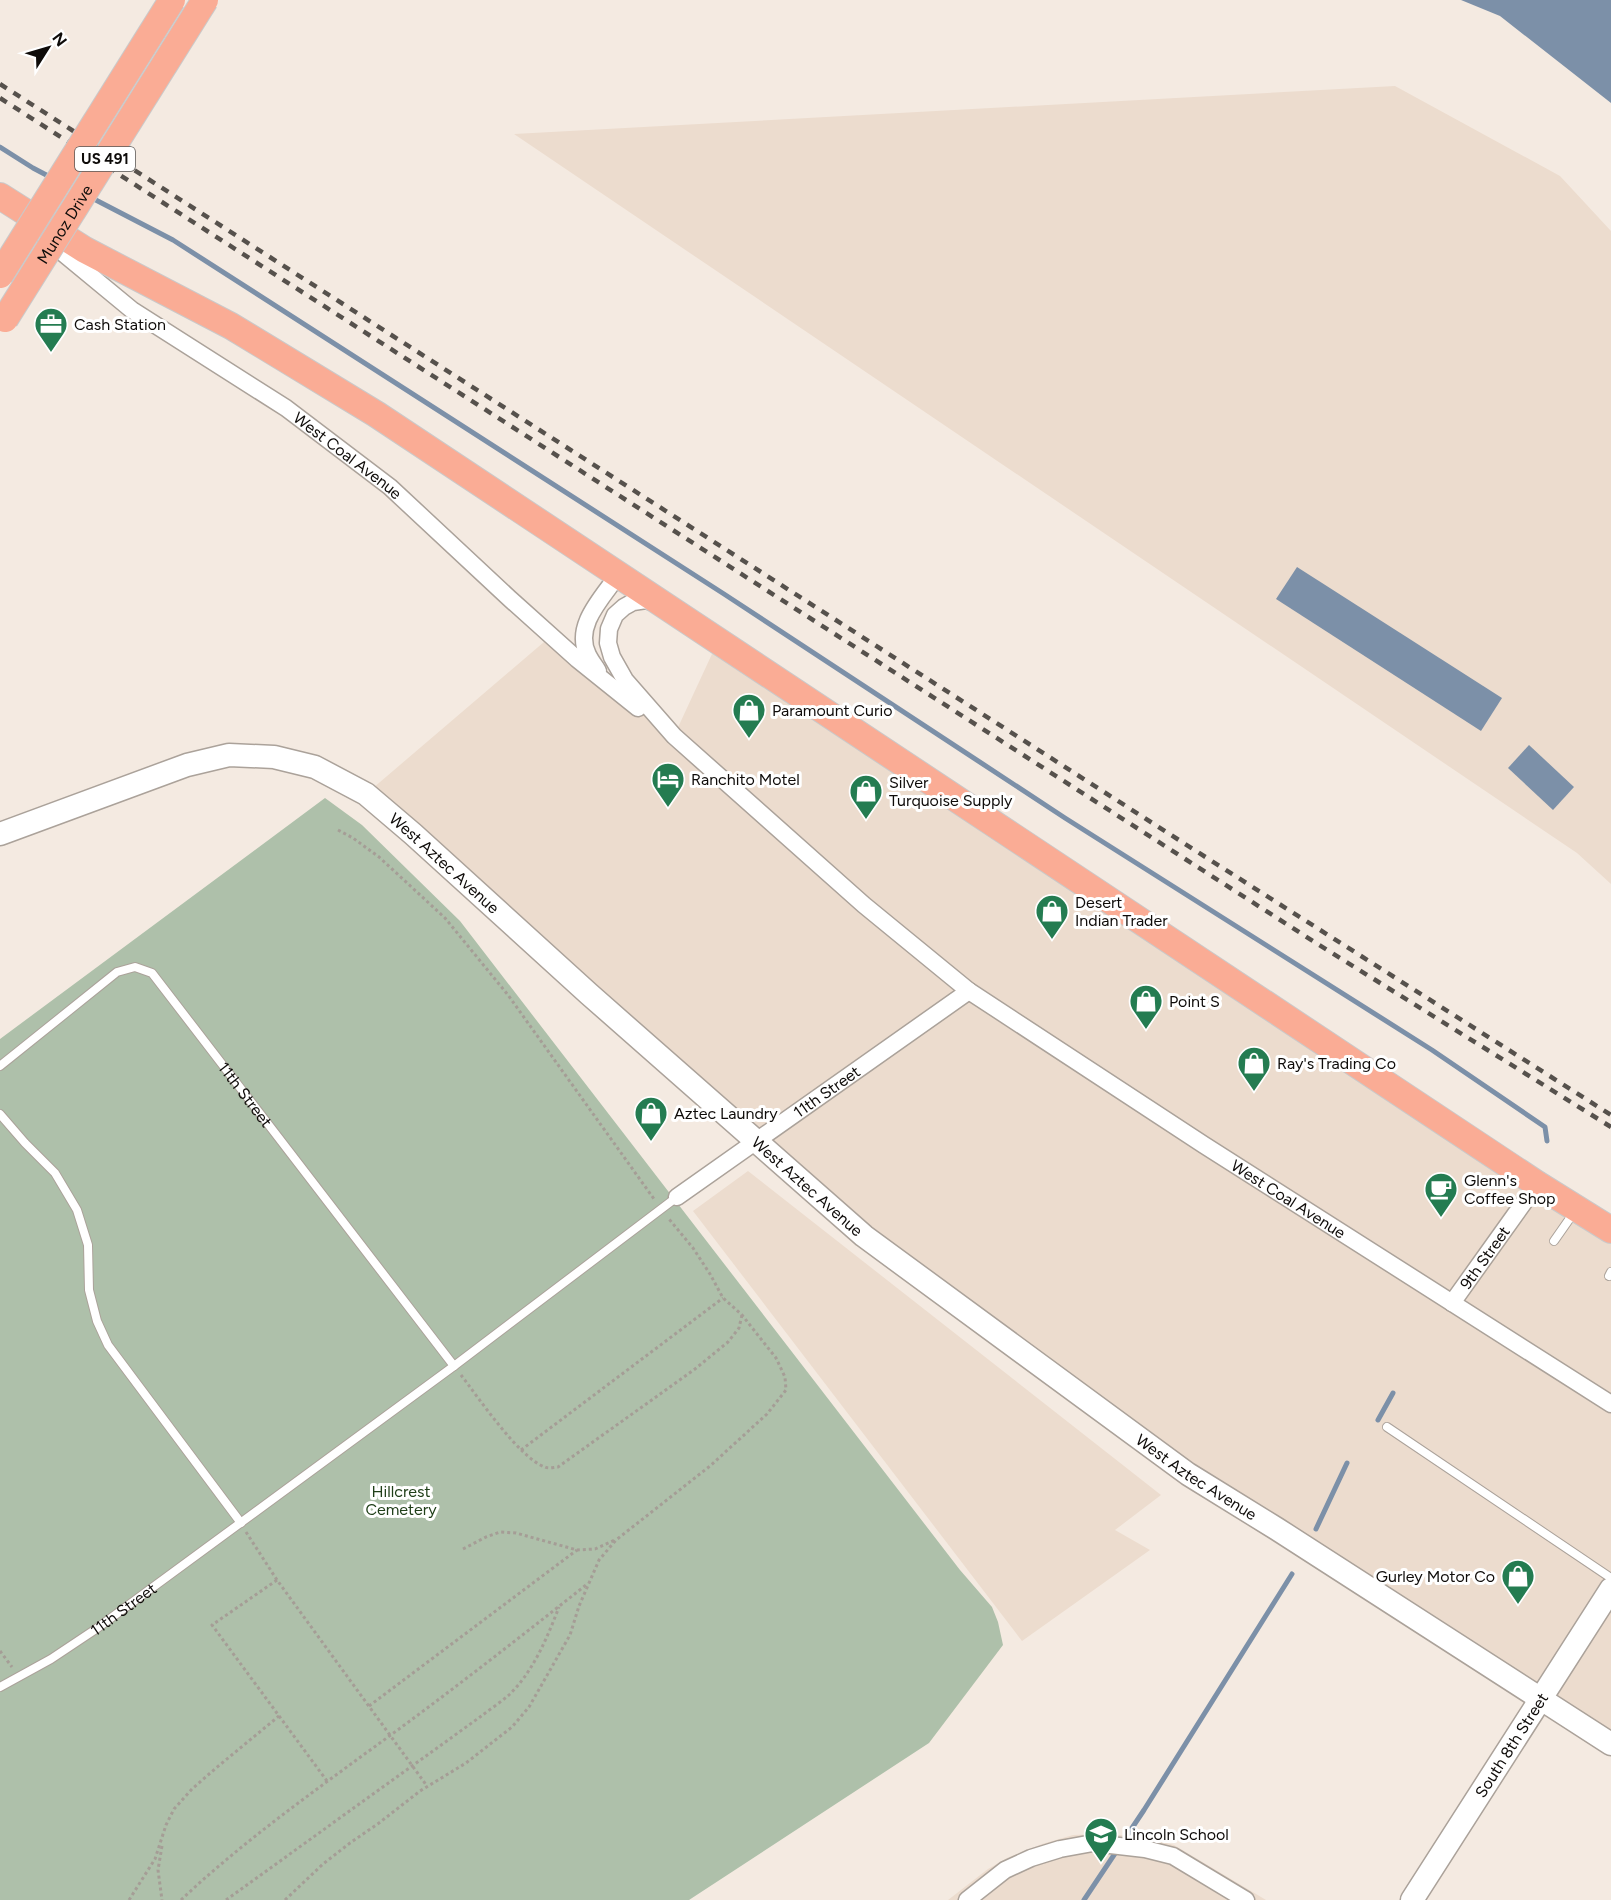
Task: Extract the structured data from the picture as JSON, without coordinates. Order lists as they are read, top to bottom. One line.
{"streets":{"main road":["US 491","Munoz Drive","West Aztec Avenue","South 8th Street"],"street":["West Coal Avenue","11th Street","9th Street"]},"crossings":[["West Coal Avenue","11th Street"],["West Coal Avenue","9th Street"],["West Aztec Avenue","11th Street"],["West Aztec Avenue","South 8th Street"]],"parks":["Hillcrest Cemetery"],"places":{"office":["Cash Station"],"shop":["Paramount Curio","Silver Turquoise Supply","Desert Indian Trader","Point S","Ray's Trading Co","Aztec Laundry","Gurley Motor Co"],"hotel":["Ranchito Motel"],"cafe":["Glenn's Coffee Shop"],"school or university":["Lincoln School"]},"north":"top right"}
